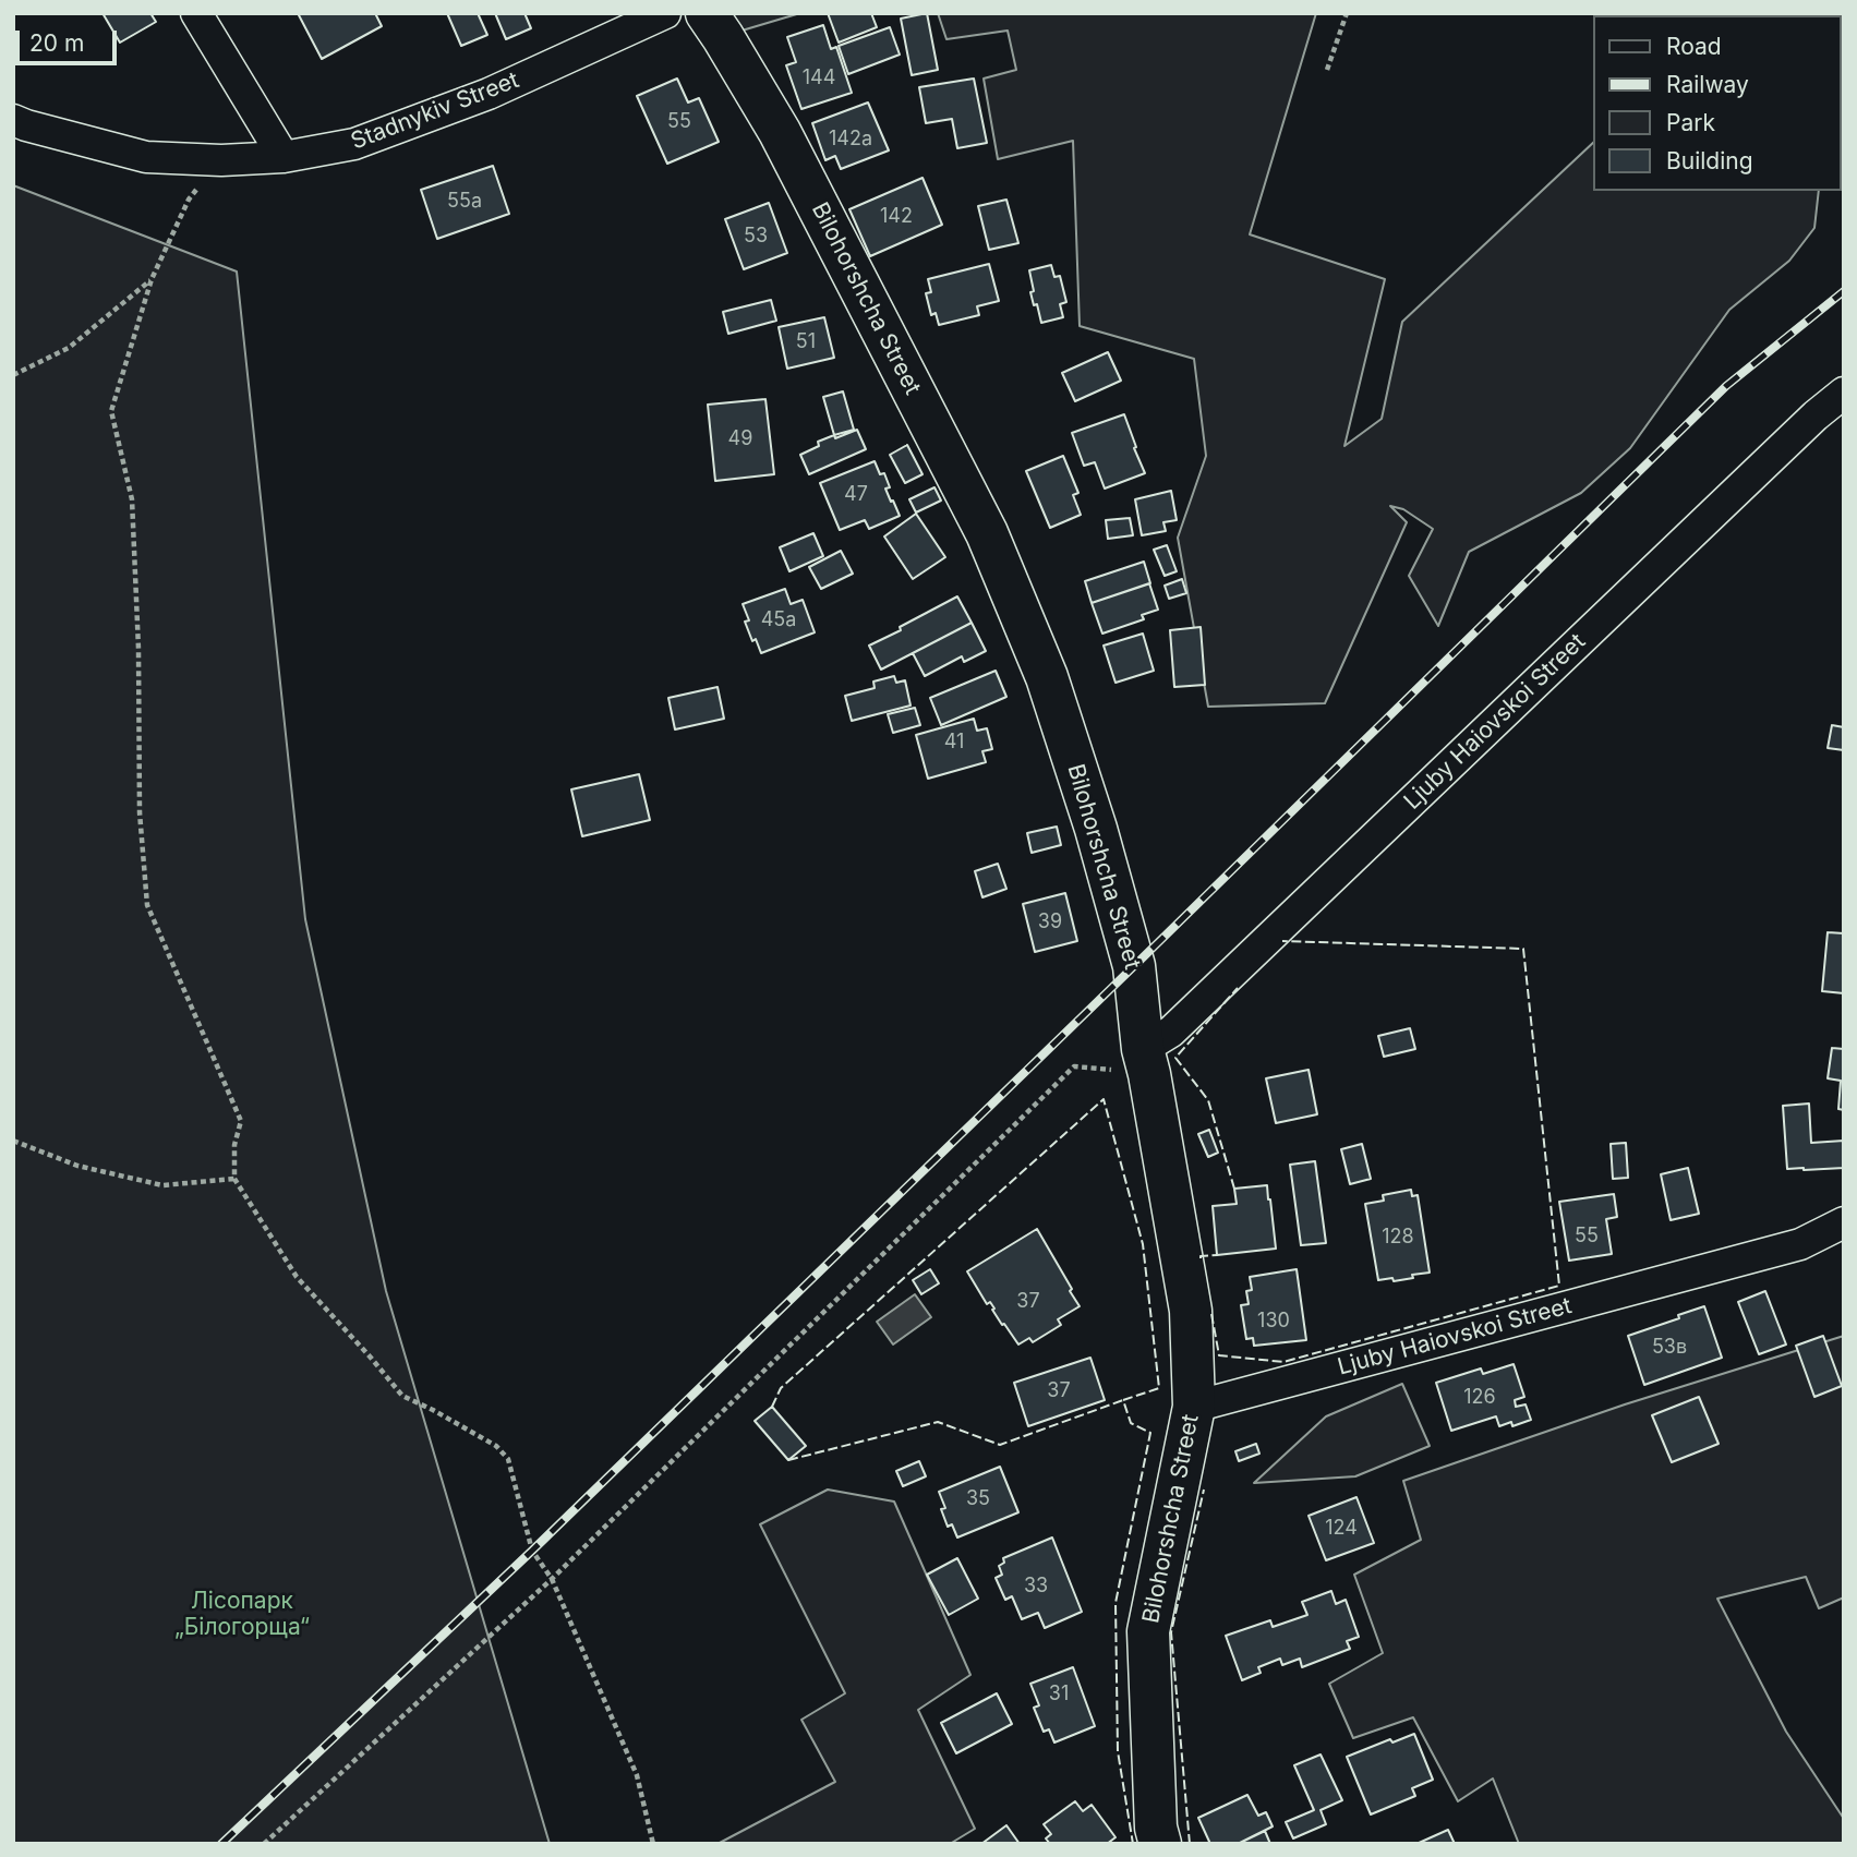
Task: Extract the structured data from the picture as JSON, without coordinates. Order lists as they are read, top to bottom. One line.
{"streets":{"street":["Stadnykiv Street","Bilohorshcha Street","Ljuby Haiovskoi Street"]},"crossings":[["Bilohorshcha Street","Ljuby Haiovskoi Street"]],"parks":["Лісопарк „Білогорща“"],"house_numbers":["144","55","142а","55а","142","53","51","49","47","45а","41","39","55","128","37","130","53в","37","126","35","124","33","31"],"legend":["Road","Railway","Park","Building"],"scale_bar":"20 m"}
